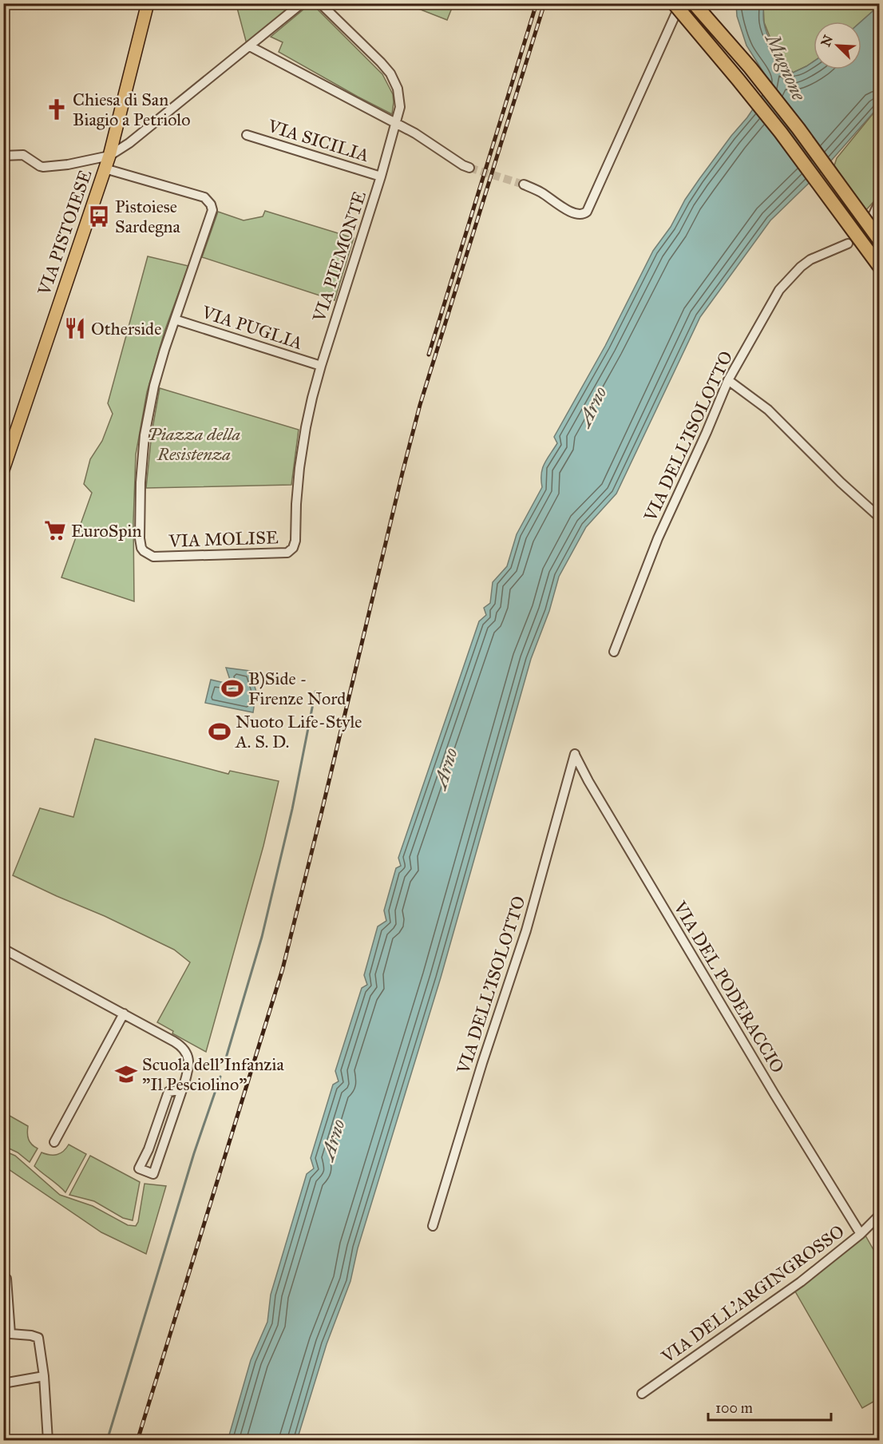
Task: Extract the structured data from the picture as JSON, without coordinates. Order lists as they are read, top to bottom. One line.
{"streets":{"main road":["VIA PISTOIESE"],"street":["VIA SICILIA","VIA PIEMONTE","VIA PUGLIA","VIA DELL'ISOLOTTO","VIA MOLISE","VIA DEL PODERACCIO","VIA DELL'ARGINGROSSO"]},"crossings":[["VIA SICILIA","VIA PIEMONTE"],["VIA PIEMONTE","VIA PUGLIA"],["VIA PIEMONTE","VIA MOLISE"],["VIA PUGLIA","VIA MOLISE"],["VIA DELL'ISOLOTTO","VIA DEL PODERACCIO"],["VIA DEL PODERACCIO","VIA DELL'ARGINGROSSO"]],"water":["Mugnone","Arno"],"parks":["Piazza della Resistenza"],"places":{"church":["Chiesa di San Biagio a Petriolo"],"bus stop":["Pistoiese Sardegna"],"restaurant":["Otherside"],"supermarket":["EuroSpin"],"sports":["B)Side - Firenze Nord","Nuoto Life-Style A. S. D."],"school or university":["Scuola dell'Infanzia \"Il Pesciolino\""]},"scale_bar":"100 m","north":"top left"}
